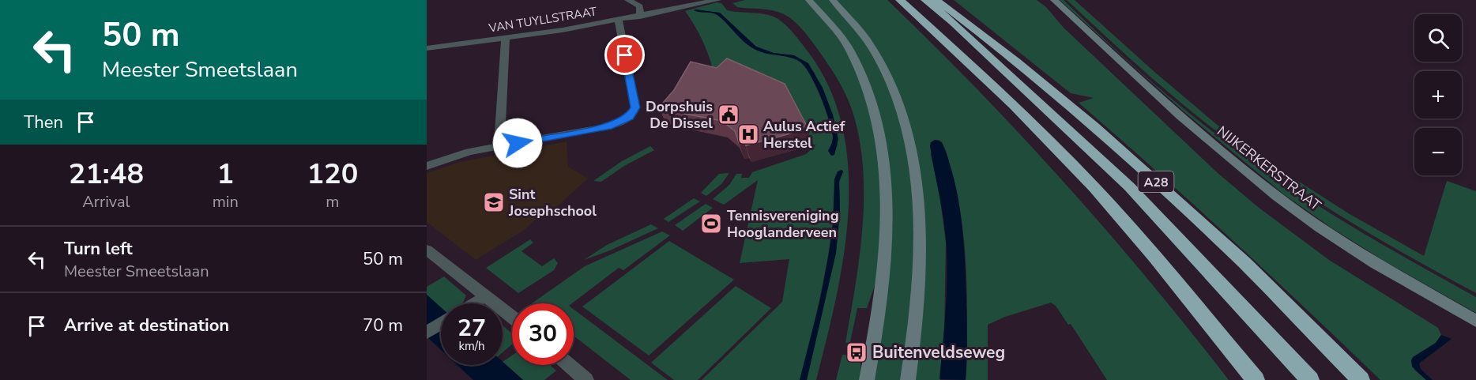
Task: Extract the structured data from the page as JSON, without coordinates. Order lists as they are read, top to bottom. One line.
{"streets":{"highway":["A28"],"main road":["NIJKERKERSTRAAT"],"street":["VAN TUYLLSTRAAT"]},"places":{"public building":["Dorpshuis De Dissel"],"hospital":["Aulus Actief Herstel"],"school or university":["Sint Josephschool"],"sports":["Tennisvereniging Hooglanderveen"],"bus stop":["Buitenveldseweg"]},"page":{"turn":["50 m","Meester Smeetslaan"],"map_buttons":["+","−"],"then":"Then","eta":["21:48","Arrival","1","min","120","m"],"list":[{"name":"Turn left","note":"Meester Smeetslaan","value":"50 m"},{"name":"Arrive at destination","value":"70 m"}],"speed":"27 km/h","limit":"30"}}
